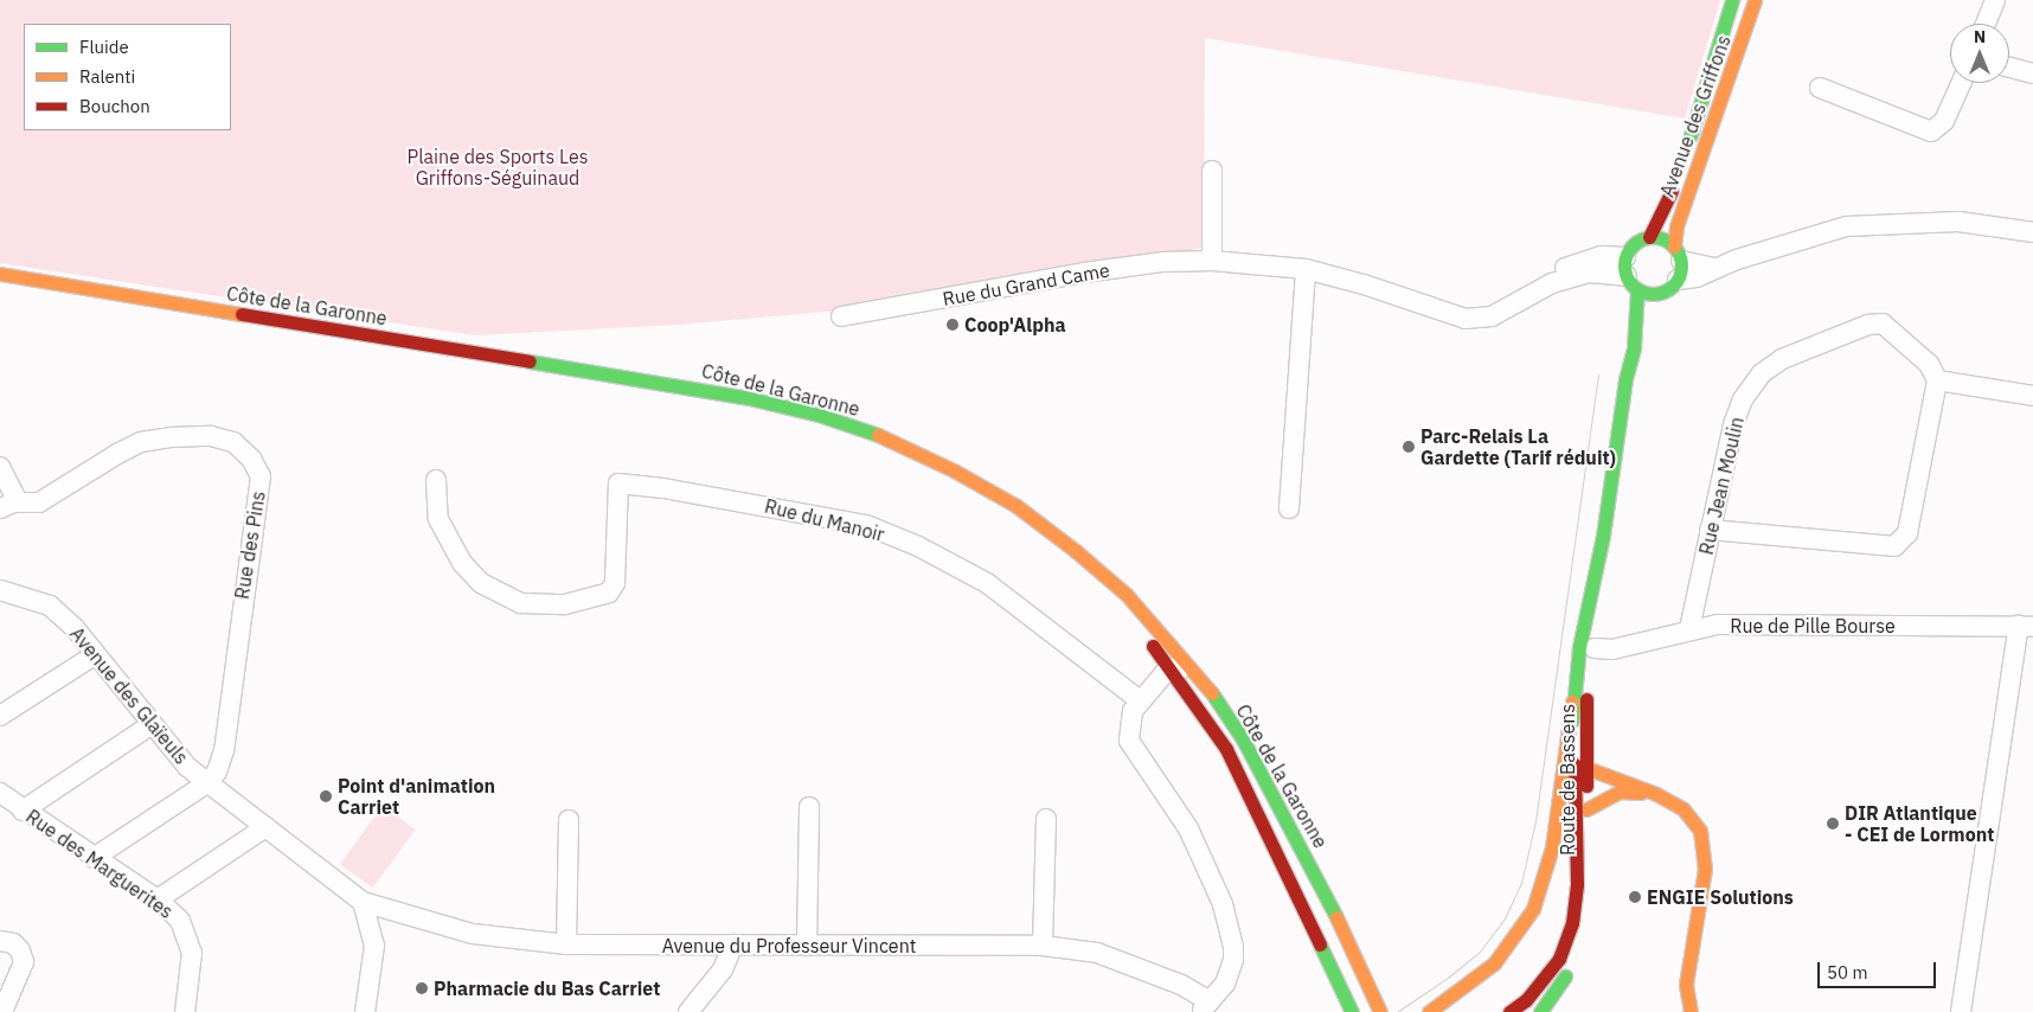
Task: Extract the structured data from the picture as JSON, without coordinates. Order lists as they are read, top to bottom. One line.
{"streets":{"main road":["Avenue des Griffons","Côte de la Garonne","Route de Bassens"],"street":["Rue du Grand Came","Rue Jean Moulin","Rue du Manoir","Rue des Pins","Rue de Pille Bourse","Avenue des Glaïeuls","Rue des Marguerites","Avenue du Professeur Vincent"]},"crossings":[["Rue Jean Moulin","Rue de Pille Bourse"],["Rue des Pins","Avenue des Glaïeuls"],["Rue de Pille Bourse","Route de Bassens"],["Avenue des Glaïeuls","Avenue du Professeur Vincent"]],"parks":["Plaine des Sports Les Griffons-Séguinaud"],"places":["Coop'Alpha","Parc-Relais La Gardette (Tarif réduit)","Point d'animation Carriet","DIR Atlantique - CEI de Lormont","ENGIE Solutions","Pharmacie du Bas Carriet"],"legend":["Fluide","Ralenti","Bouchon"],"scale_bar":"50 m","north":"top"}
